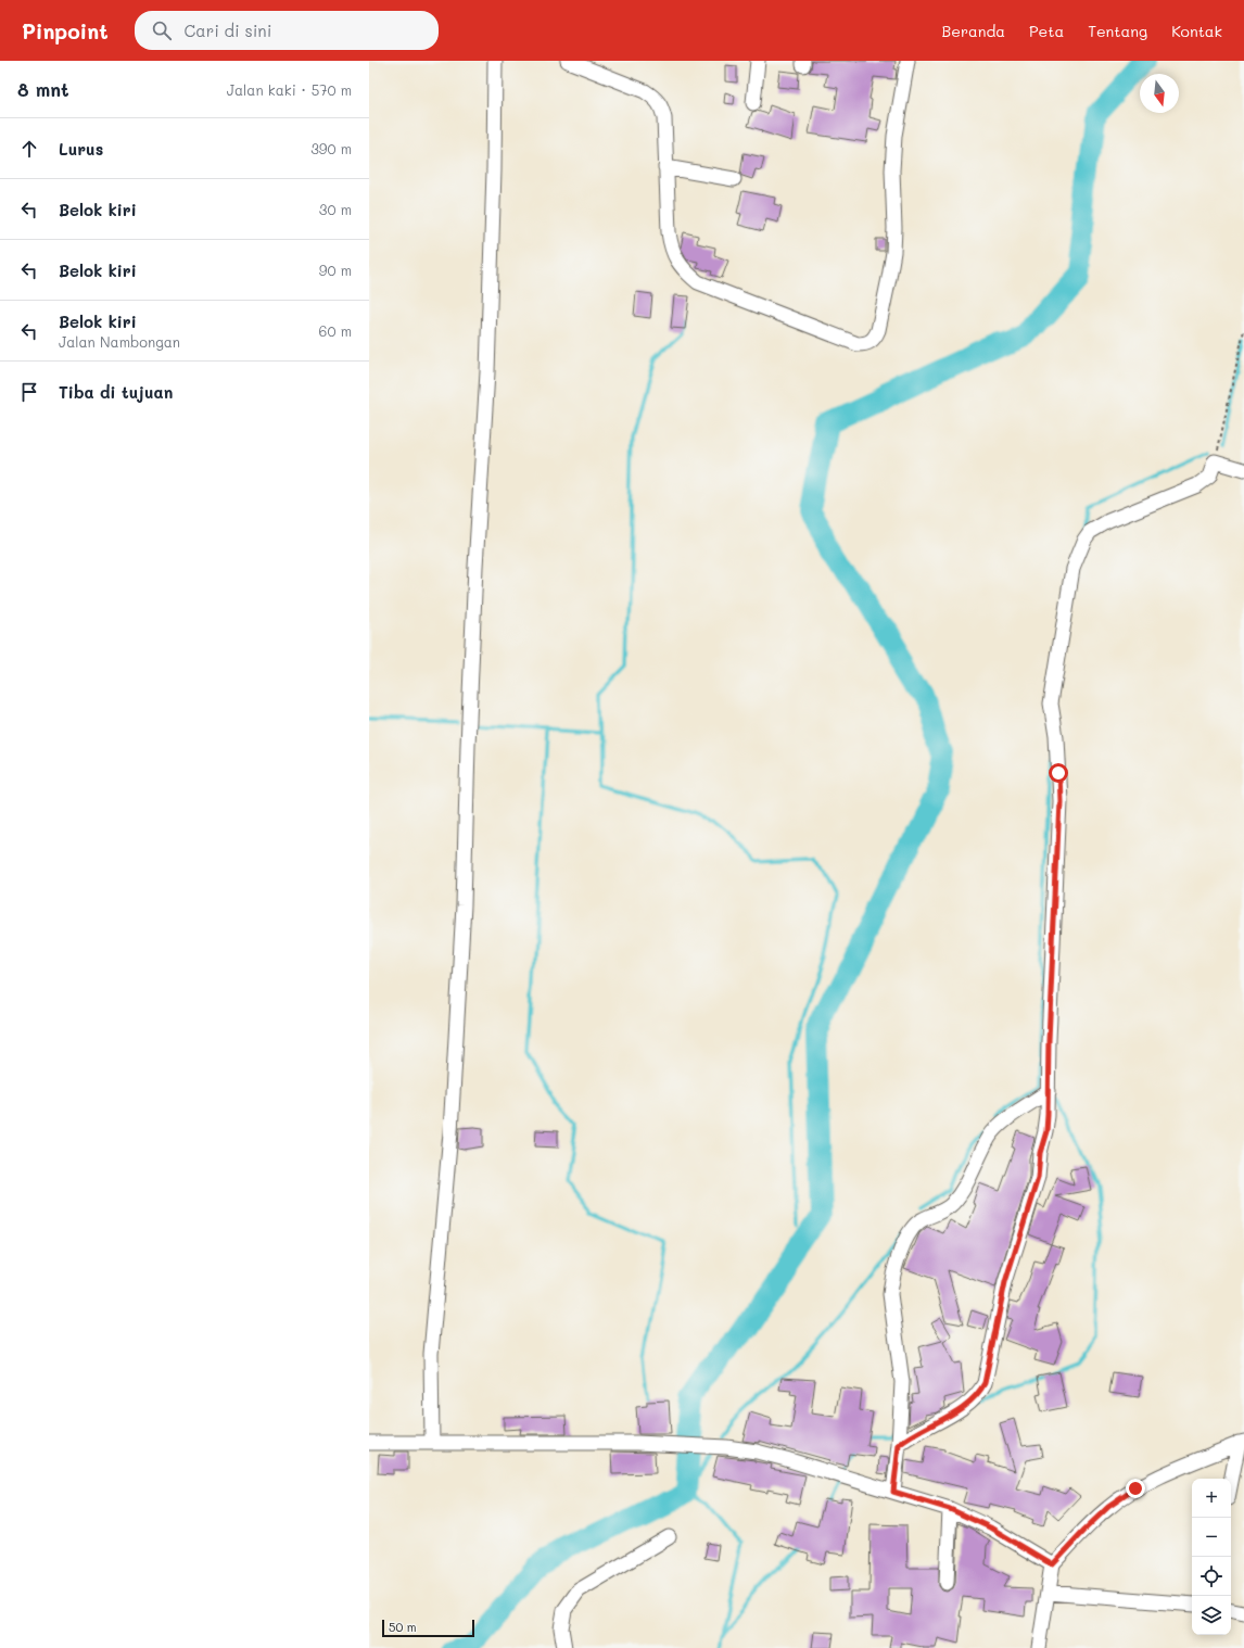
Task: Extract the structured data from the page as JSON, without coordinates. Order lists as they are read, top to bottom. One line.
{"scale_bar":"50 m","north":"bottom","page":{"header":"Pinpoint","search":"Cari di sini","nav":["Beranda","Peta","Tentang","Kontak"],"heading":["8 mnt","Jalan kaki · 570 m"],"list":[["Lurus","390 m"],["Belok kiri","30 m"],["Belok kiri","90 m"],["Belok kiri","Jalan Nambongan","60 m"],"Tiba di tujuan"],"map_buttons":["+","−"],"scale":"50 m"}}
